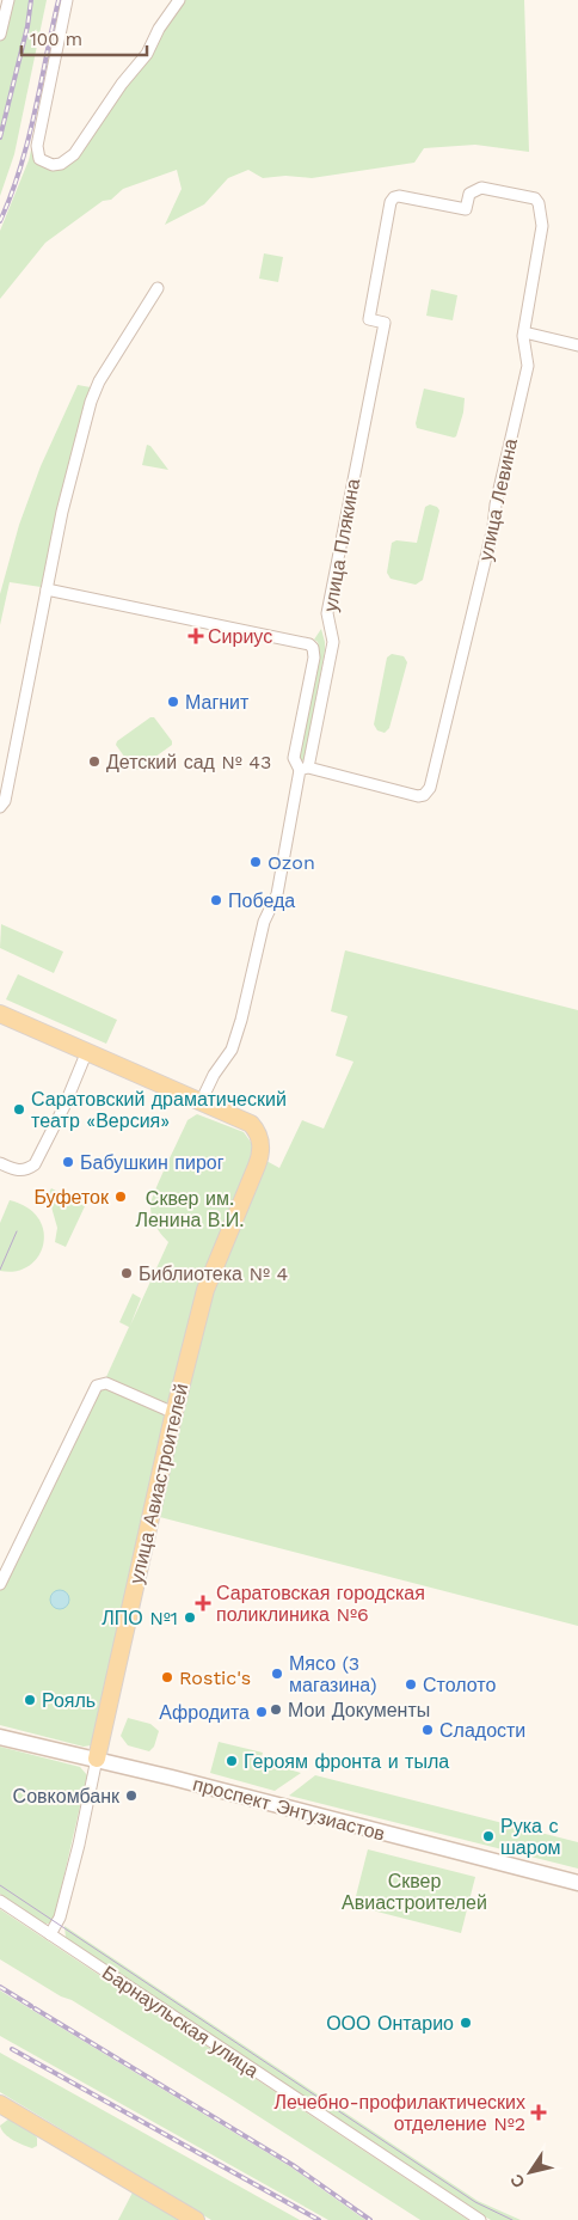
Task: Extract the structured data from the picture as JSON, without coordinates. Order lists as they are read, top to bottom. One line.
{"streets":{"main road":["улица Авиастроителей","проспект Энтузиастов"],"street":["улица Левина","улица Плякина","Барнаульская улица"]},"crossings":[["улица Левина","улица Плякина"],["улица Плякина","улица Авиастроителей"],["улица Авиастроителей","проспект Энтузиастов"],["улица Авиастроителей","Барнаульская улица"]],"parks":["Сквер им. Ленина В.И.","Сквер Авиастроителей"],"places":{"health":["Сириус","Саратовская городская поликлиника №6","Лечебно-профилактических отделение №2"],"other":["Магнит","Детский сад № 43","Ozon","Победа","Саратовский драматический театр «Версия»","Бабушкин пирог","Буфеток","Библиотека № 4","ЛПО №1","Мясо (3 магазина)","Rostic's","Столото","Рояль","Мои Документы","Афродита","Сладости","Героям фронта и тыла","Совкомбанк","Рука с шаром","ООО Онтарио"]},"scale_bar":"100 m","north":"bottom left"}
